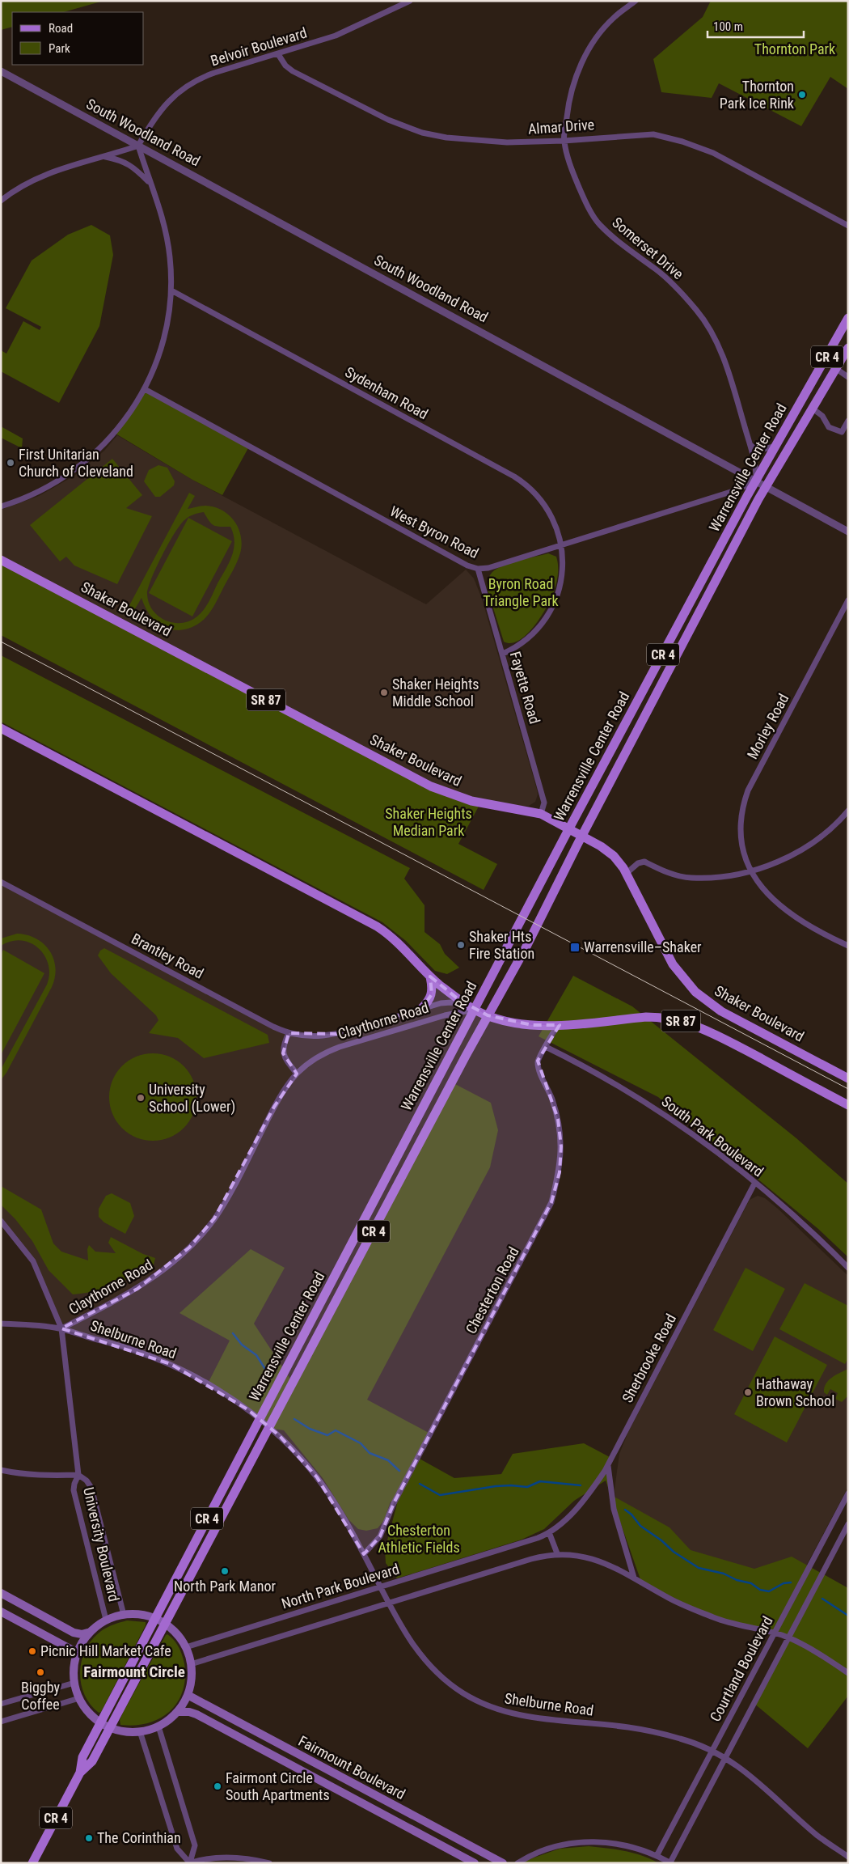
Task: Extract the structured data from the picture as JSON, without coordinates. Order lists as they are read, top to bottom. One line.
{"streets":{"main road":["CR 4","Warrensville Center Road","Shaker Boulevard","SR 87","Fairmount Boulevard"],"street":["Belvoir Boulevard","Almar Drive","South Woodland Road","Somerset Drive","Sydenham Road","West Byron Road","Fayette Road","Morley Road","Brantley Road","Claythorne Road","South Park Boulevard","Chesterton Road","Shelburne Road","Sherbrooke Road","University Boulevard","North Park Boulevard","Courtland Boulevard"]},"crossings":[["Belvoir Boulevard","Almar Drive"],["Belvoir Boulevard","South Woodland Road"],["Almar Drive","Somerset Drive"],["South Woodland Road","Somerset Drive"],["South Woodland Road","Warrensville Center Road"],["South Woodland Road","West Byron Road"],["Somerset Drive","Warrensville Center Road"],["Somerset Drive","West Byron Road"],["Sydenham Road","West Byron Road"],["Sydenham Road","Fayette Road"],["Warrensville Center Road","West Byron Road"],["Warrensville Center Road","Shaker Boulevard"],["Warrensville Center Road","SR 87"],["Warrensville Center Road","Claythorne Road"],["Warrensville Center Road","Shelburne Road"],["West Byron Road","Fayette Road"],["Shaker Boulevard","Fayette Road"],["SR 87","Claythorne Road"],["SR 87","Chesterton Road"],["Brantley Road","Claythorne Road"],["Claythorne Road","Shelburne Road"],["Claythorne Road","University Boulevard"],["South Park Boulevard","Chesterton Road"],["South Park Boulevard","Sherbrooke Road"],["Chesterton Road","Shelburne Road"],["Shelburne Road","University Boulevard"],["Shelburne Road","North Park Boulevard"],["Shelburne Road","Courtland Boulevard"],["Sherbrooke Road","North Park Boulevard"]],"districts":["Fairmount Circle"],"parks":["Thornton Park","Byron Road Triangle Park","Shaker Heights Median Park","Chesterton Athletic Fields"],"places":{"other":["Thornton Park Ice Rink","First Unitarian Church of Cleveland","Shaker Heights Middle School","Shaker Hts Fire Station","University School (Lower)","Hathaway Brown School","North Park Manor","Picnic Hill Market Cafe","Biggby Coffee","Fairmont Circle South Apartments","The Corinthian"],"transit":["Warrensville–Shaker"]},"legend":["Road","Park"],"scale_bar":"100 m"}
